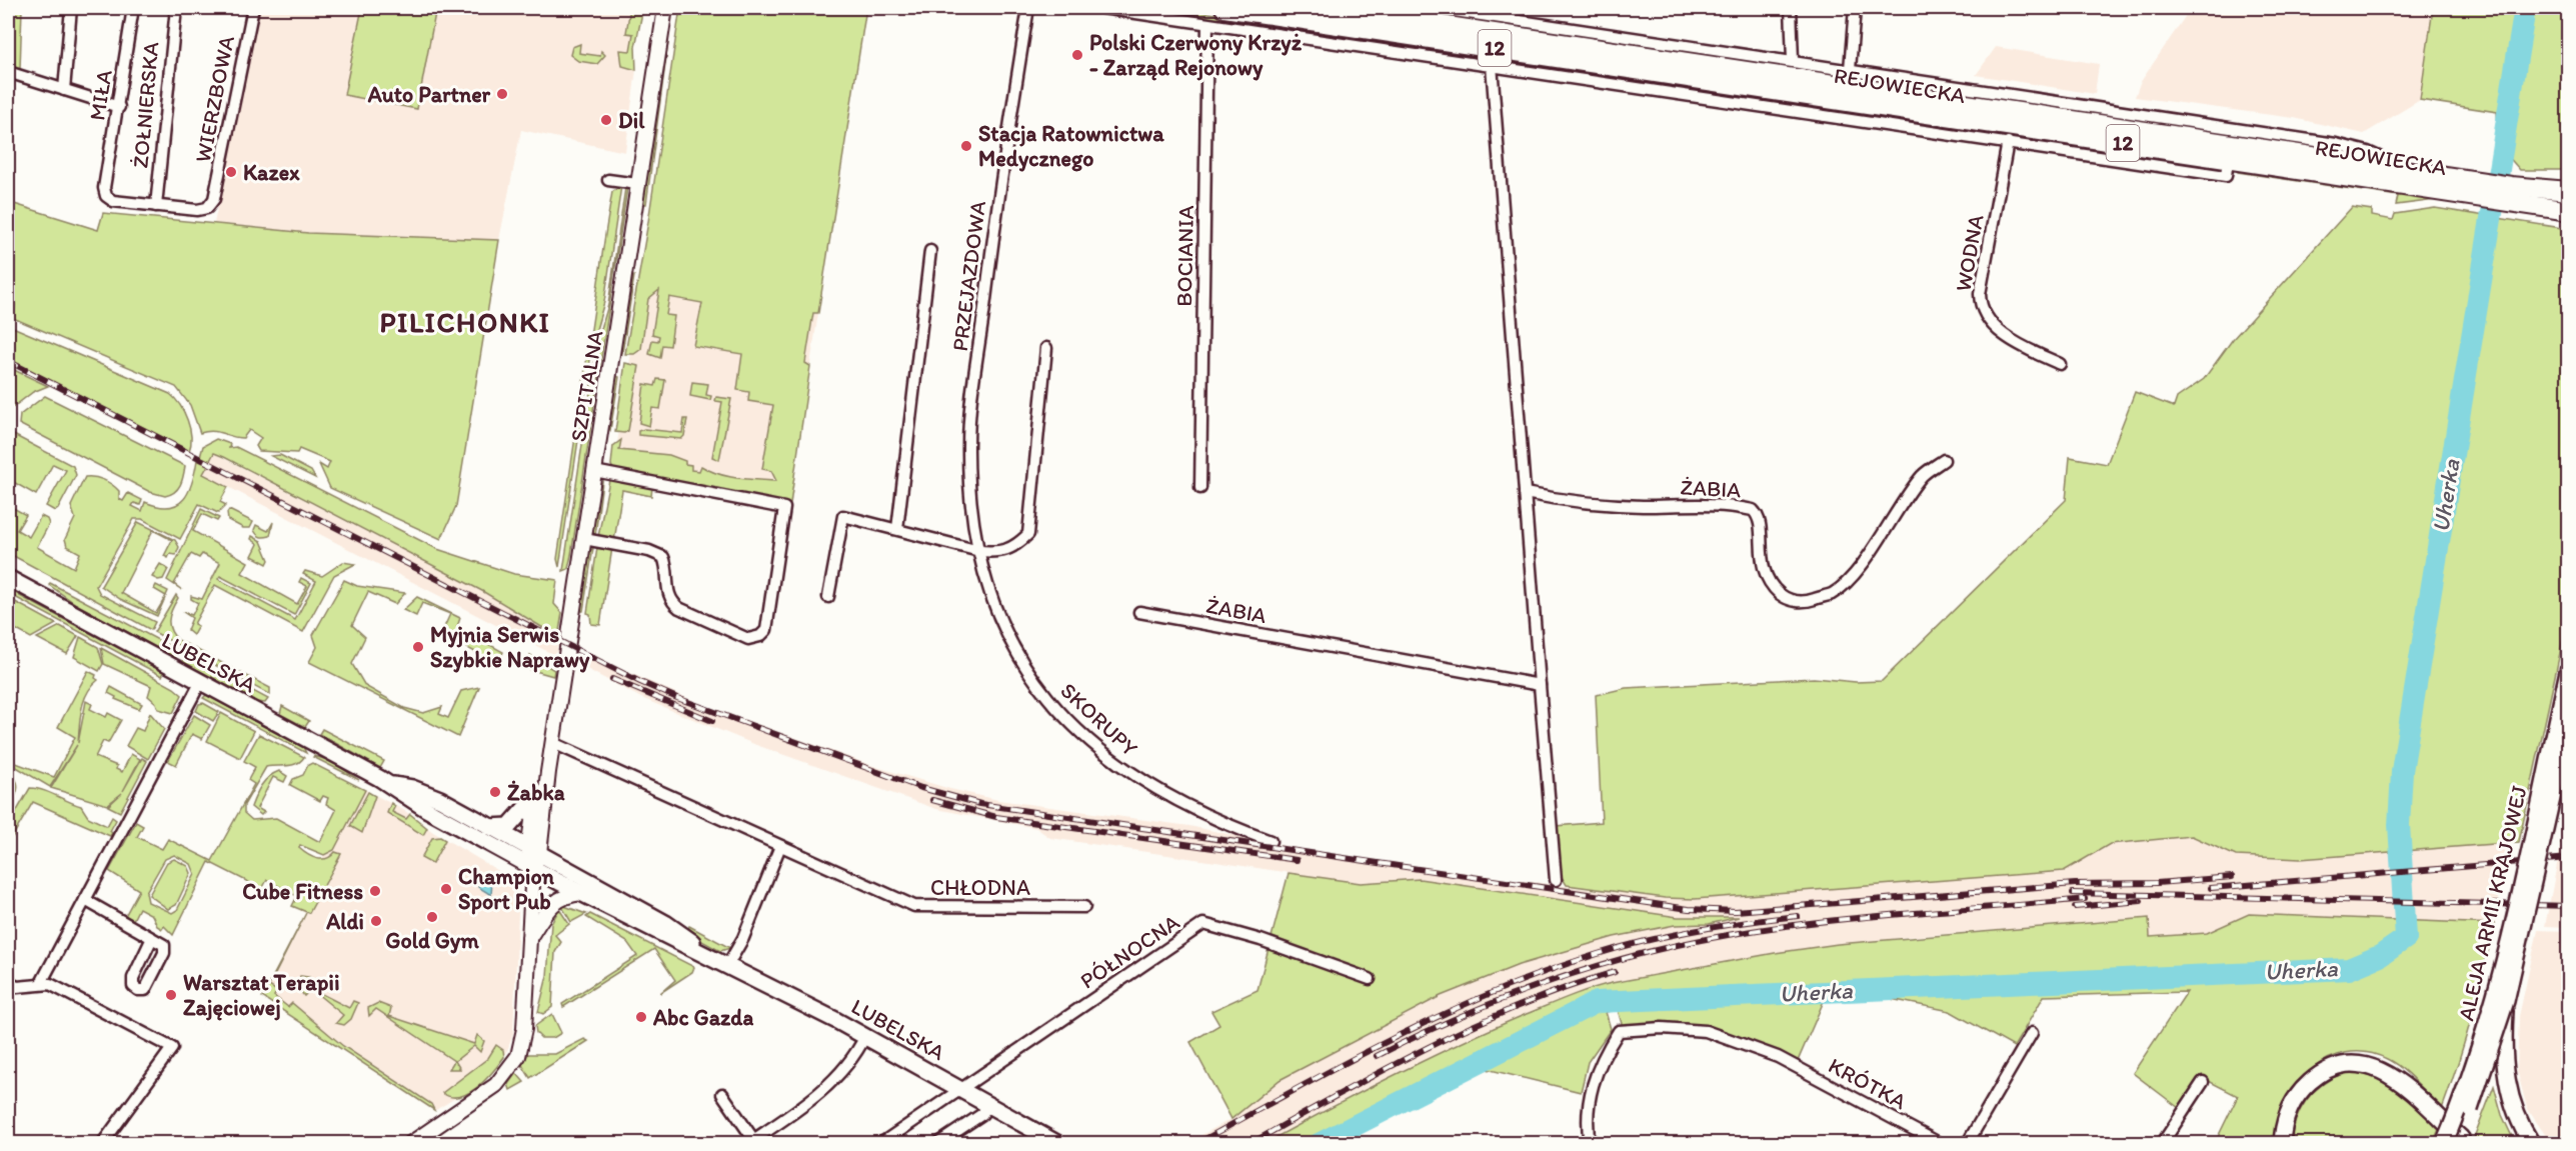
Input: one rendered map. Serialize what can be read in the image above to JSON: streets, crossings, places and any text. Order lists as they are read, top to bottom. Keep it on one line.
{"streets":{"highway":["12","REJOWIECKA"],"main road":["LUBELSKA","ALEJA ARMII KRAJOWEJ"],"street":["MIŁA","WIERZBOWA","ŻOŁNIERSKA","WODNA","BOCIANIA","PRZEJAZDOWA","SZPITALNA","ŻABIA","SKORUPY","CHŁODNA","PÓŁNOCNA","KRÓTKA"]},"crossings":[["MIŁA","WIERZBOWA"],["MIŁA","ŻOŁNIERSKA"],["WIERZBOWA","ŻOŁNIERSKA"],["PRZEJAZDOWA","SKORUPY"],["SZPITALNA","LUBELSKA"],["SZPITALNA","CHŁODNA"],["LUBELSKA","PÓŁNOCNA"]],"districts":["PILICHONKI"],"water":["Uherka"],"places":["Polski Czerwony Krzyż - Zarząd Rejonowy","Auto Partner","Dil","Stacja Ratownictwa Medycznego","Kazex","Myjnia Serwis Szybkie Naprawy","Żabka","Champion Sport Pub","Cube Fitness","Gold Gym","Aldi","Warsztat Terapii Zajęciowej","Abc Gazda"]}
